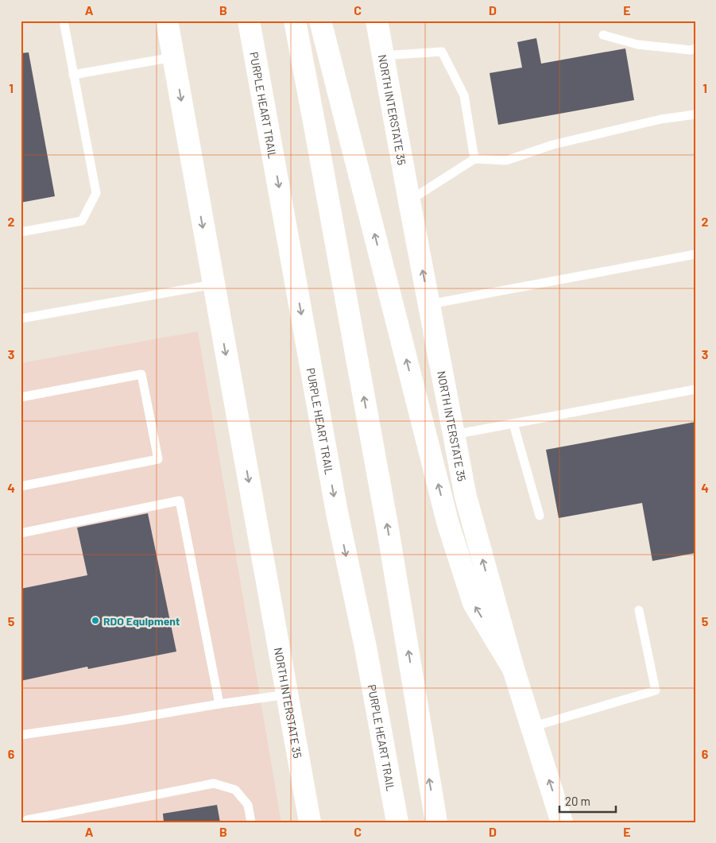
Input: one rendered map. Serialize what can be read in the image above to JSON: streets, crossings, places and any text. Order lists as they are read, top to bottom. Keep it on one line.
{"streets":{"main road":["PURPLE HEART TRAIL","NORTH INTERSTATE 35"]},"places":["RDO Equipment"],"scale_bar":"20 m","grid":{"columns":["A","B","C","D","E"],"rows":["1","2","3","4","5","6"]}}
